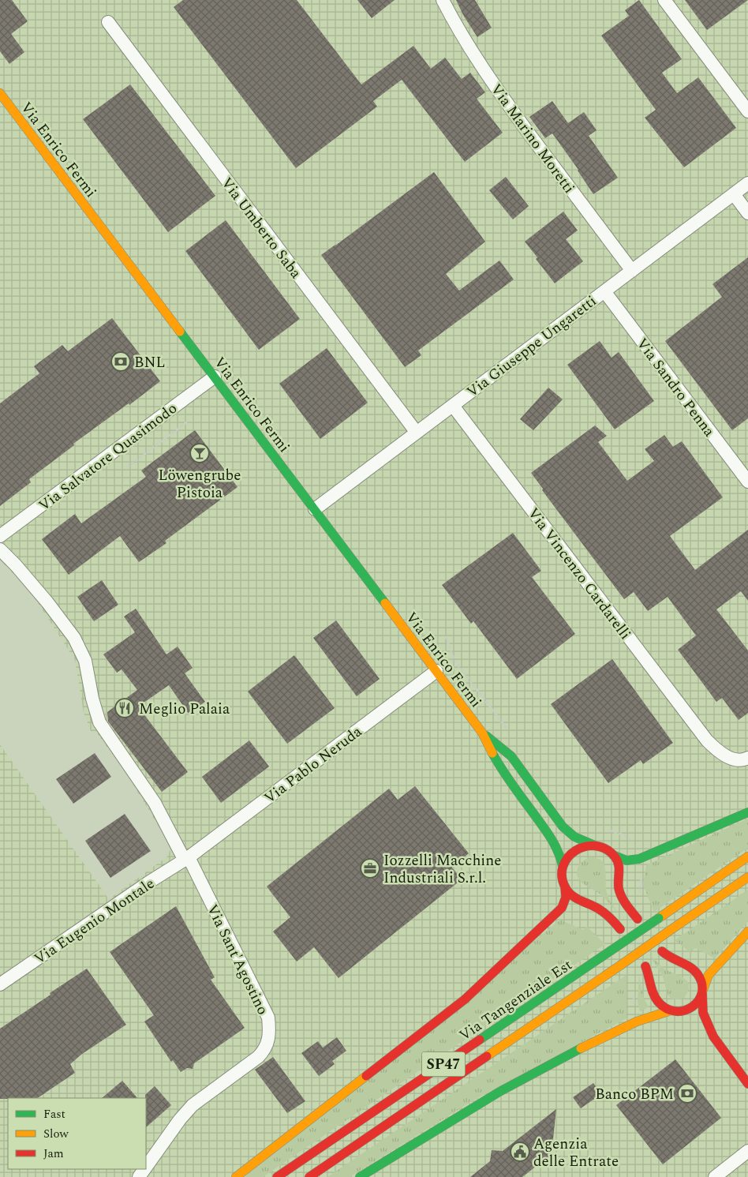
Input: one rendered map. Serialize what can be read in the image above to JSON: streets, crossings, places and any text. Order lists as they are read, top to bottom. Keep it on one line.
{"streets":{"main road":["Via Enrico Fermi","Via Tangenziale Est","SP47"],"street":["Via Marino Moretti","Via Umberto Saba","Via Giuseppe Ungaretti","Via Sandro Penna","Via Salvatore Quasimodo","Via Vincenzo Cardarelli","Via Pablo Neruda","Via Eugenio Montale","Via Sant'Agostino"]},"crossings":[["Via Marino Moretti","Via Giuseppe Ungaretti"],["Via Enrico Fermi","Via Giuseppe Ungaretti"],["Via Enrico Fermi","Via Salvatore Quasimodo"],["Via Enrico Fermi","Via Pablo Neruda"],["Via Umberto Saba","Via Giuseppe Ungaretti"],["Via Giuseppe Ungaretti","Via Sandro Penna"],["Via Giuseppe Ungaretti","Via Vincenzo Cardarelli"],["Via Pablo Neruda","Via Eugenio Montale"],["Via Pablo Neruda","Via Sant'Agostino"],["Via Eugenio Montale","Via Sant'Agostino"]],"places":{"bank":["BNL","Banco BPM"],"bar":["Löwengrube Pistoia"],"restaurant":["Meglio Palaia"],"office":["Iozzelli Macchine Industriali S.r.l."],"public building":["Agenzia delle Entrate"]},"legend":["Fast","Slow","Jam"]}
